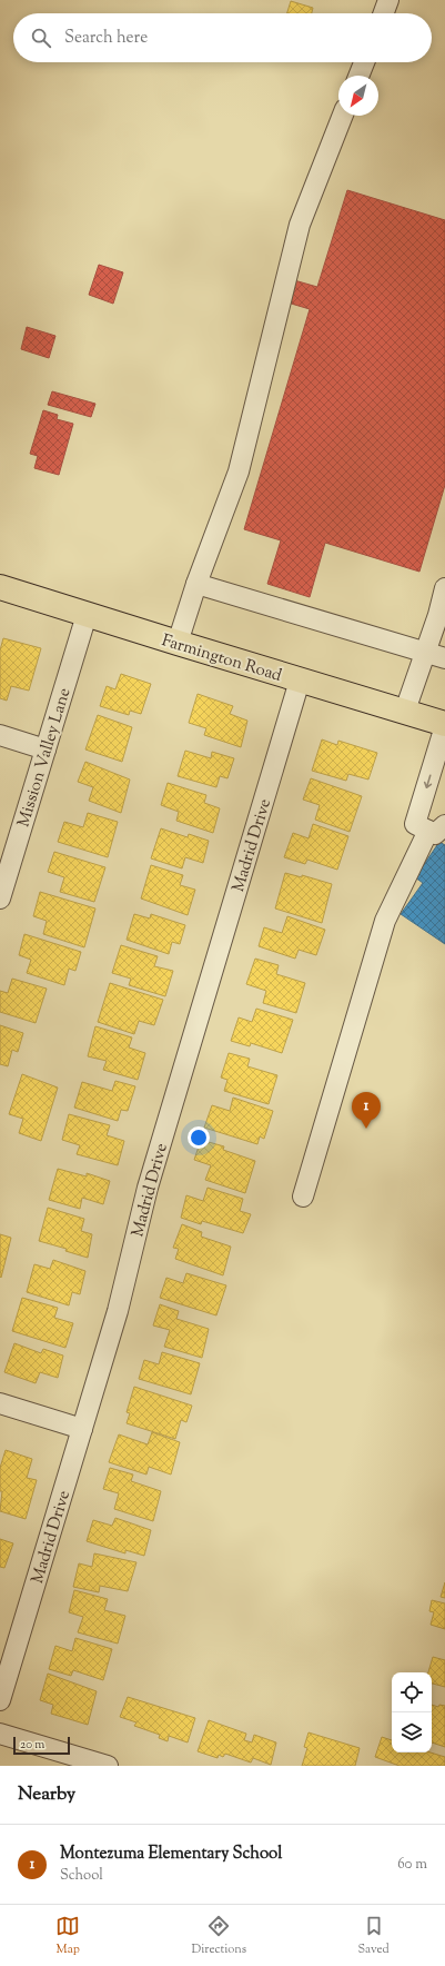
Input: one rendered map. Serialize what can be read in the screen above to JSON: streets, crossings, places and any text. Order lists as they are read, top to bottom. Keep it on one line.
{"streets":{"main road":["Farmington Road"],"street":["Mission Valley Lane","Madrid Drive"]},"crossings":[["Farmington Road","Mission Valley Lane"],["Farmington Road","Madrid Drive"]],"scale_bar":"20 m","north":"bottom left","page":{"search":"Search here","pins":"1","scale":"20 m","heading":"Nearby","list":[{"mark":"1","name":"Montezuma Elementary School","note":"School","value":"60 m"}],"nav":["Map","Directions","Saved"]}}
